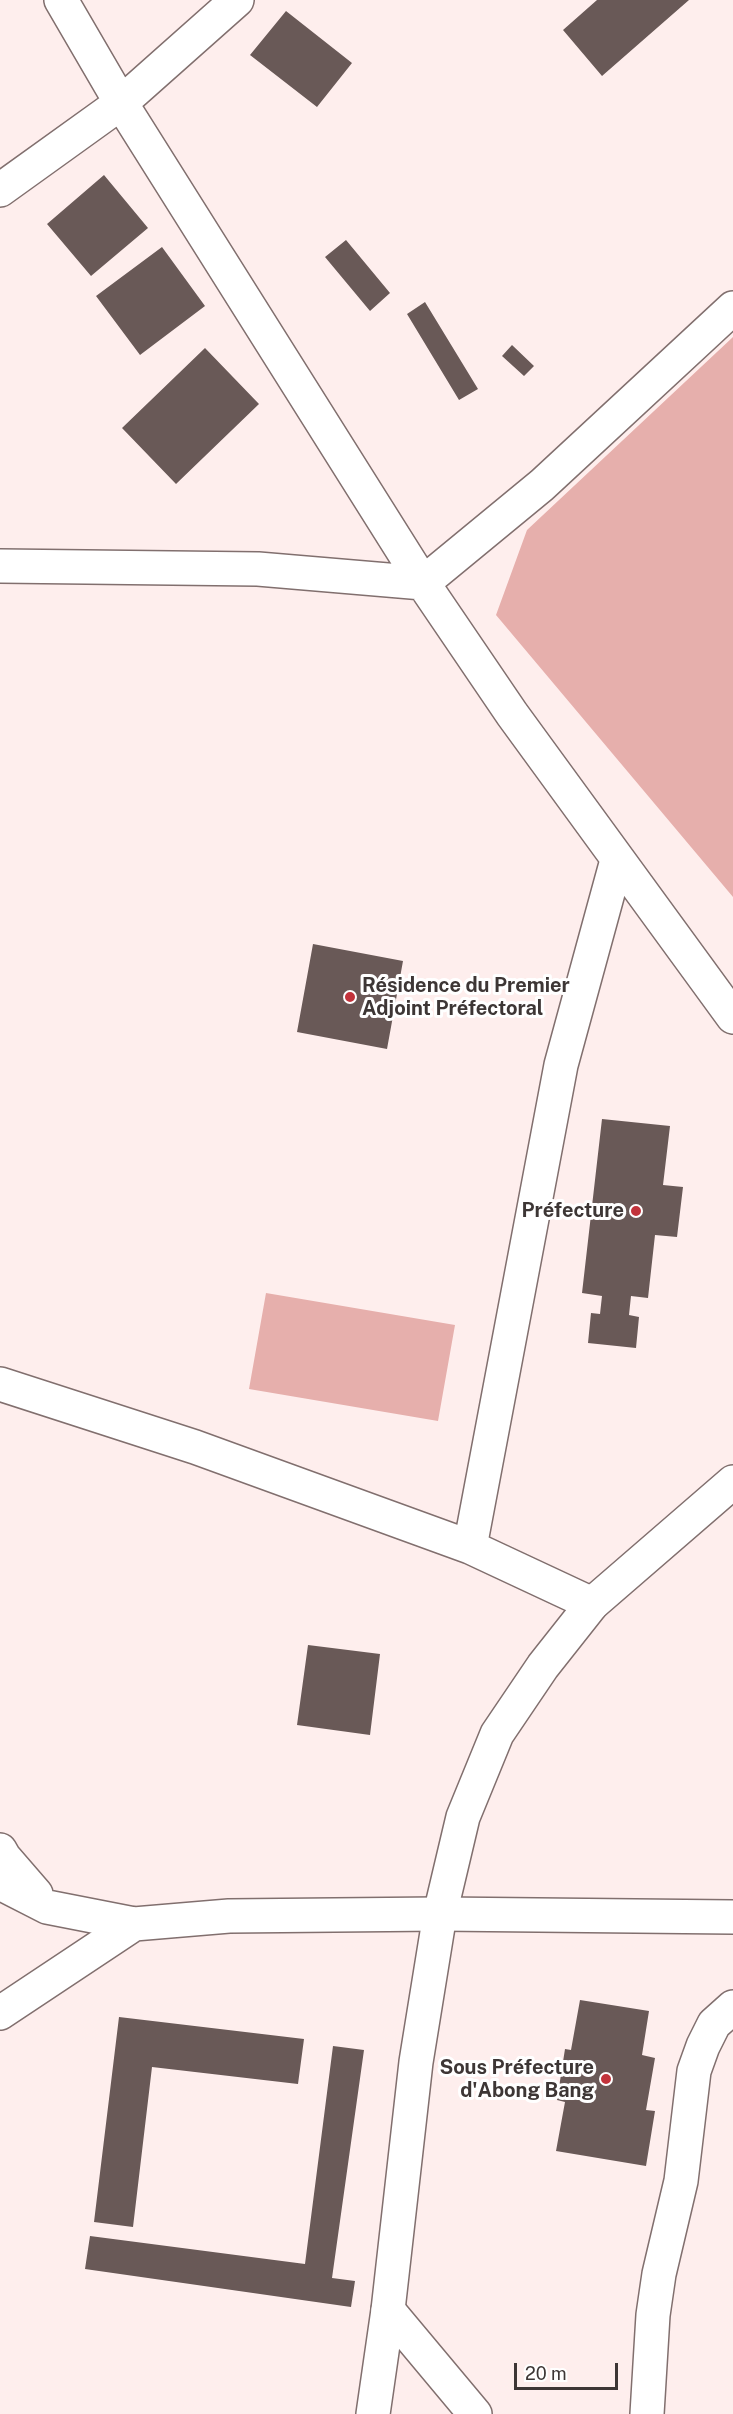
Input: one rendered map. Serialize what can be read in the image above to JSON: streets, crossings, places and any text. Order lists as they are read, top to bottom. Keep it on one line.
{"places":["Résidence du Premier Adjoint Préfectoral","Préfecture","Sous Préfecture d'Abong Bang"],"scale_bar":"20 m"}
